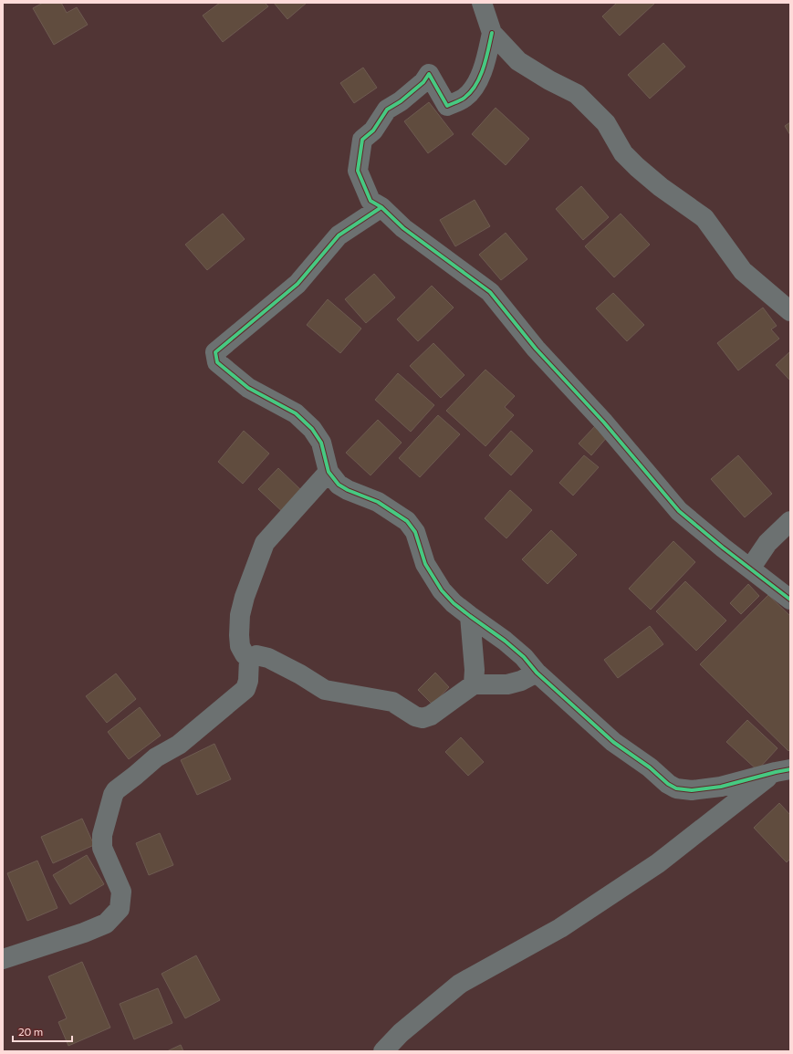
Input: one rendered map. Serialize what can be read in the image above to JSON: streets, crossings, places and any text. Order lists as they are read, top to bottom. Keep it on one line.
{"scale_bar":"20 m"}
